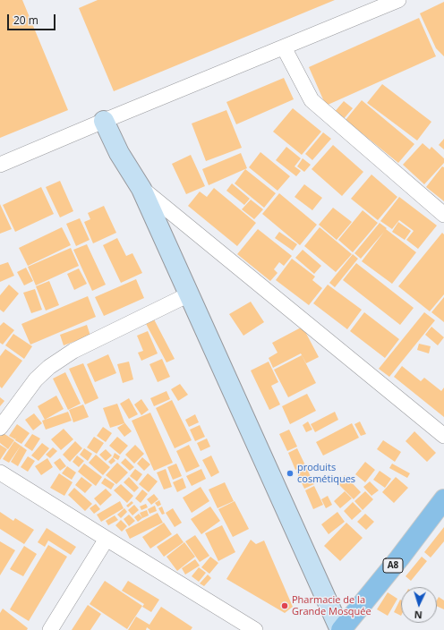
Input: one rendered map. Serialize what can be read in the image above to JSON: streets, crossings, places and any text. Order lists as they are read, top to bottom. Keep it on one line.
{"streets":{"main road":["A8"]},"places":["produits cosmétiques","Pharmacie de la Grande Mosquée"],"scale_bar":"20 m","north":"bottom"}
